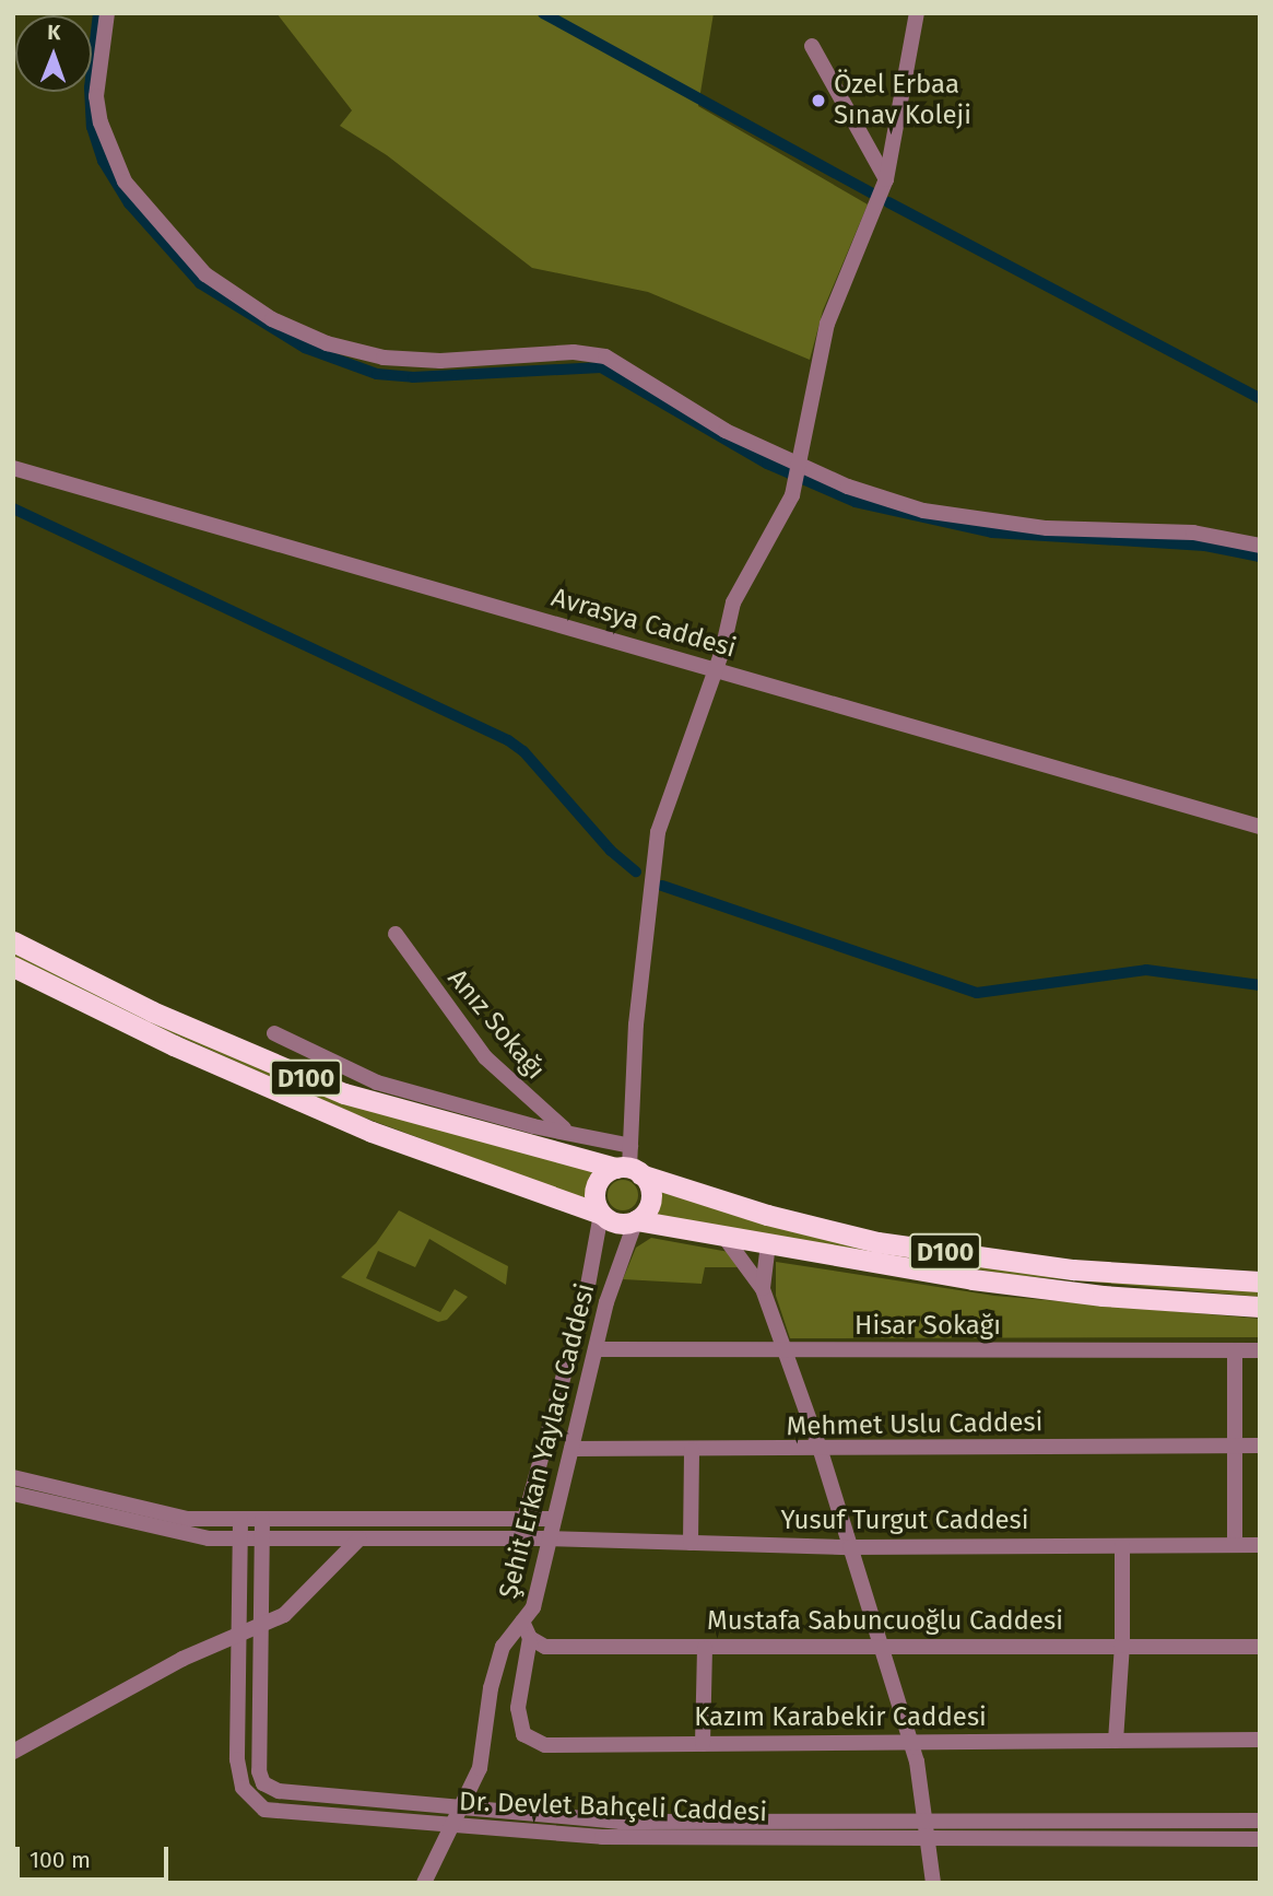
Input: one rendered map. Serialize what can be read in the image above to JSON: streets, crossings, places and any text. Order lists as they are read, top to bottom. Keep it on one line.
{"streets":{"highway":["D100"],"street":["Avrasya Caddesi","Anız Sokağı","Hisar Sokağı","Mehmet Uslu Caddesi","Şehit Erkan Yaylacı Caddesi","Yusuf Turgut Caddesi","Mustafa Sabuncuoğlu Caddesi","Kazım Karabekir Caddesi","Dr. Devlet Bahçeli Caddesi"]},"crossings":[["D100","Şehit Erkan Yaylacı Caddesi"],["Hisar Sokağı","Şehit Erkan Yaylacı Caddesi"],["Mehmet Uslu Caddesi","Şehit Erkan Yaylacı Caddesi"],["Şehit Erkan Yaylacı Caddesi","Yusuf Turgut Caddesi"],["Şehit Erkan Yaylacı Caddesi","Dr. Devlet Bahçeli Caddesi"],["Yusuf Turgut Caddesi","Dr. Devlet Bahçeli Caddesi"],["Mustafa Sabuncuoğlu Caddesi","Kazım Karabekir Caddesi"]],"places":["Özel Erbaa Sınav Koleji"],"scale_bar":"100 m","north":"top"}
